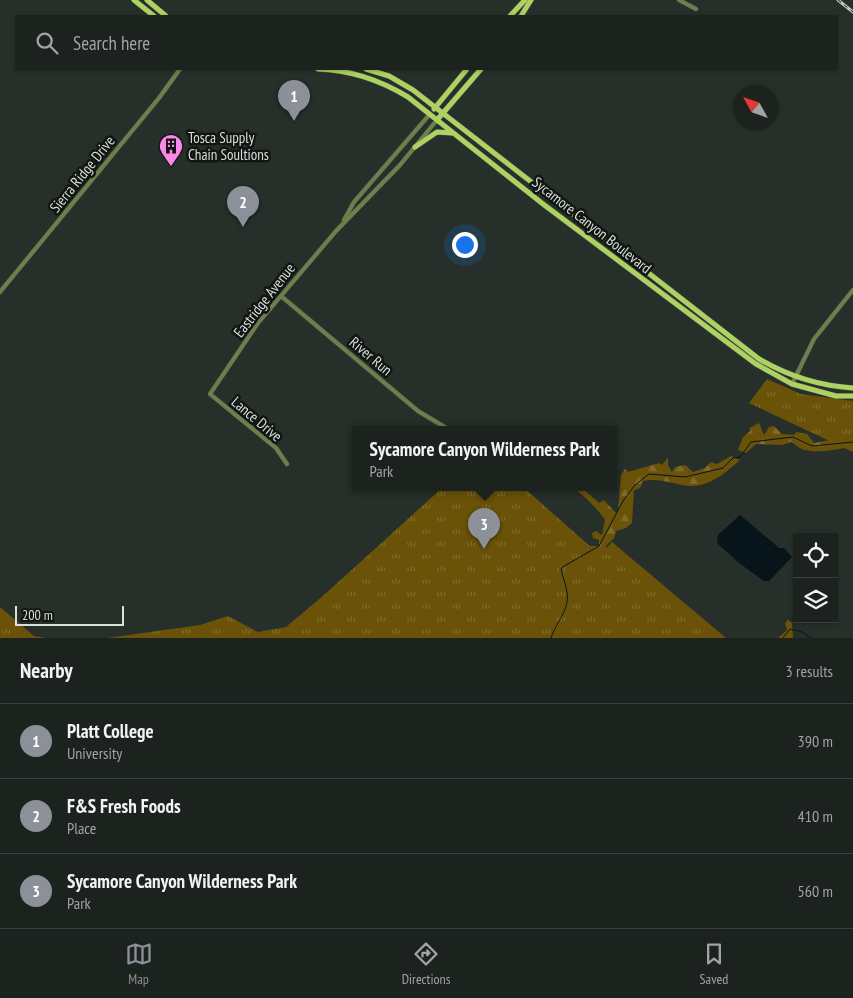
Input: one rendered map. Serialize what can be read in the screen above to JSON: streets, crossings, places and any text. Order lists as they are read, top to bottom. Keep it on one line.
{"streets":{"main road":["Sycamore Canyon Boulevard","Eastridge Avenue"],"street":["Sierra Ridge Drive","River Run","Lance Drive"]},"crossings":[["Sycamore Canyon Boulevard","Eastridge Avenue"],["Eastridge Avenue","River Run"],["Eastridge Avenue","Lance Drive"]],"places":{"building":["Tosca Supply Chain Soultions"]},"scale_bar":"200 m","north":"top left","page":{"search":"Search here","pins":["1","2","3"],"popup":["Sycamore Canyon Wilderness Park","Park"],"scale":"200 m","heading":["Nearby","3 results"],"list":[{"mark":"1","name":"Platt College","note":"University","value":"390 m"},{"mark":"2","name":"F&S Fresh Foods","note":"Place","value":"410 m"},{"mark":"3","name":"Sycamore Canyon Wilderness Park","note":"Park","value":"560 m"}],"nav":["Map","Directions","Saved"]}}
